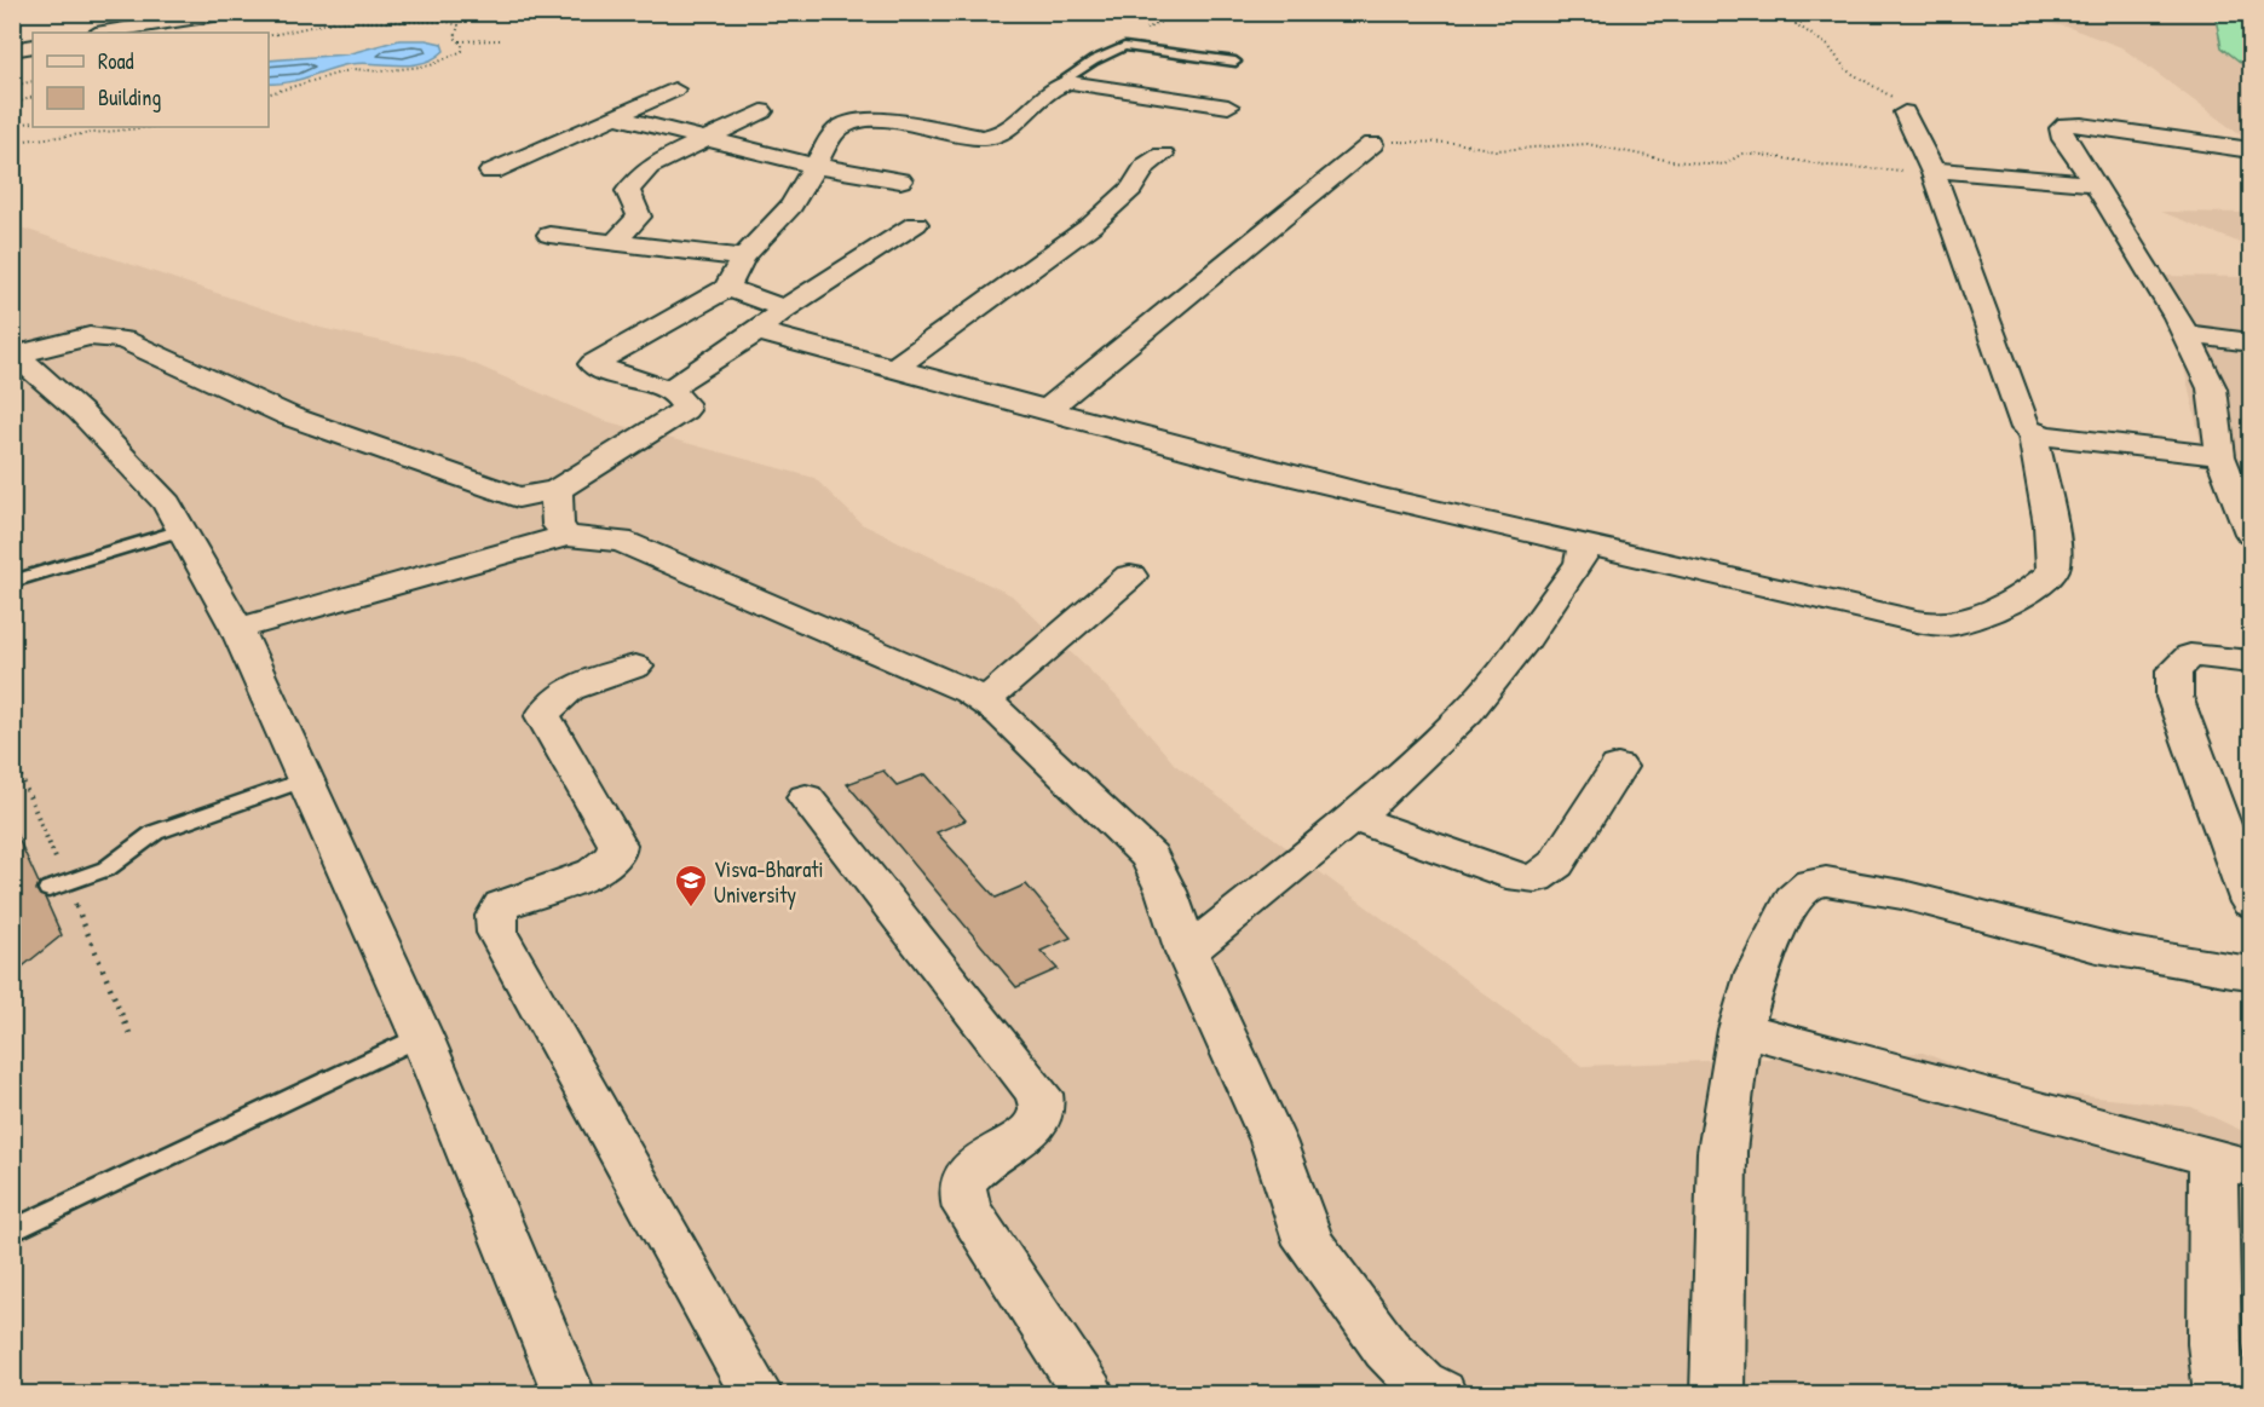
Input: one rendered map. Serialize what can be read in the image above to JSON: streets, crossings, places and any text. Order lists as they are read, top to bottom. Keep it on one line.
{"places":{"school or university":["Visva-Bharati University"]},"legend":["Road","Building"]}
